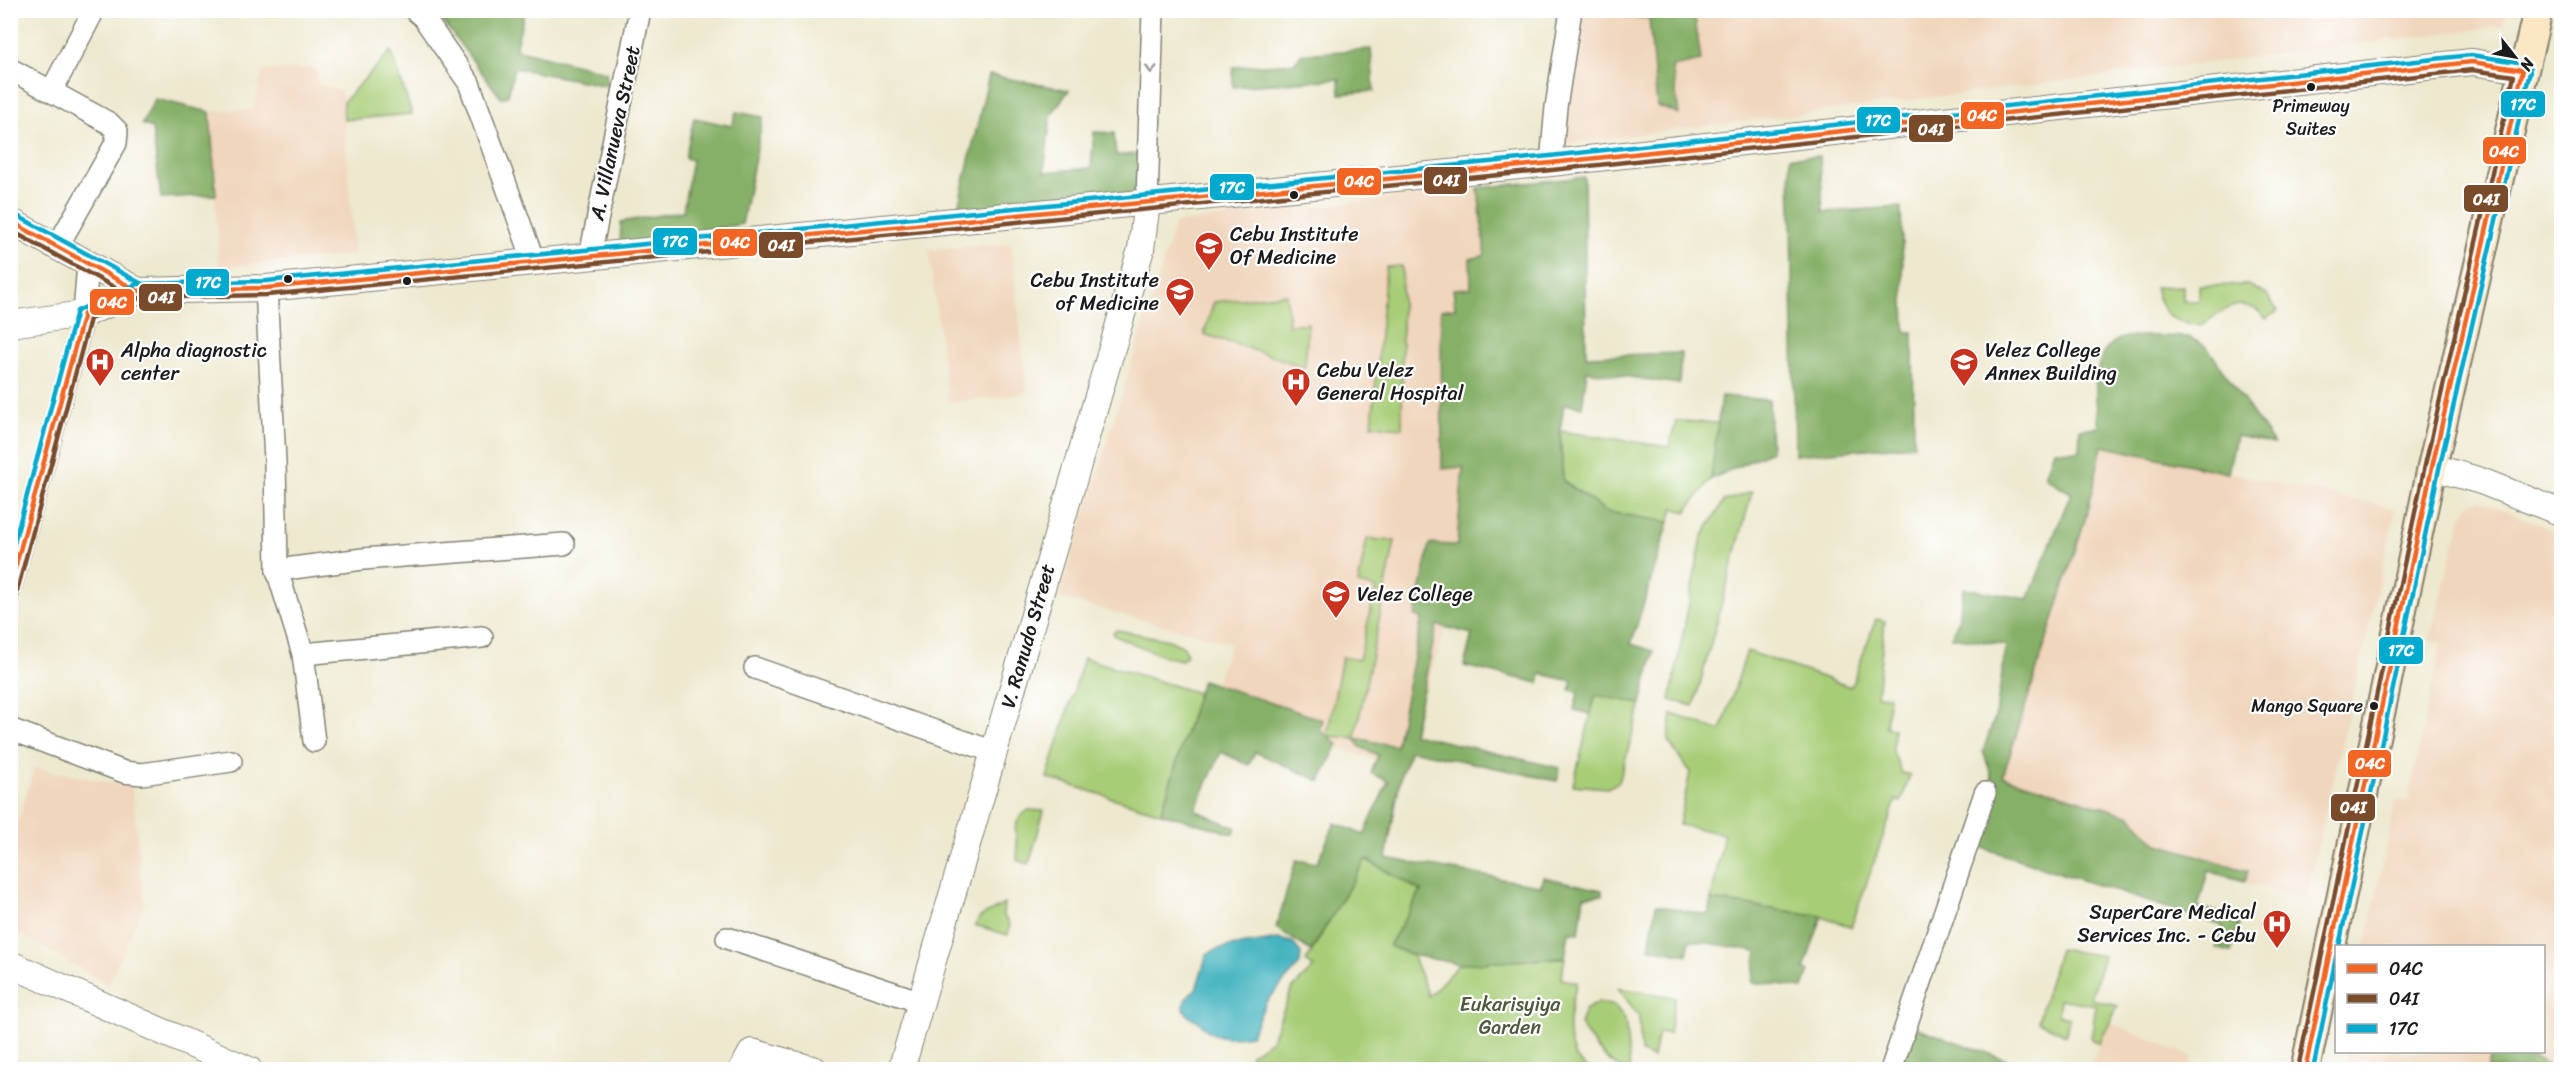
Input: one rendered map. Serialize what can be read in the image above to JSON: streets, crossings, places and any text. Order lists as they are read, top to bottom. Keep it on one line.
{"streets":{"street":["A. Villanueva Street","V. Ranudo Street"]},"parks":["Eukarisyiya Garden"],"places":{"other":["Primeway Suites","Mango Square"],"school or university":["Cebu Institute Of Medicine","Cebu Institute of Medicine","Velez College Annex Building","Velez College"],"hospital":["Alpha diagnostic center","Cebu Velez General Hospital","SuperCare Medical Services Inc. - Cebu"]},"lines":["transit line 17C","transit line 04C","transit line 04I"],"legend":["04C","04I","17C"],"north":"bottom right"}
